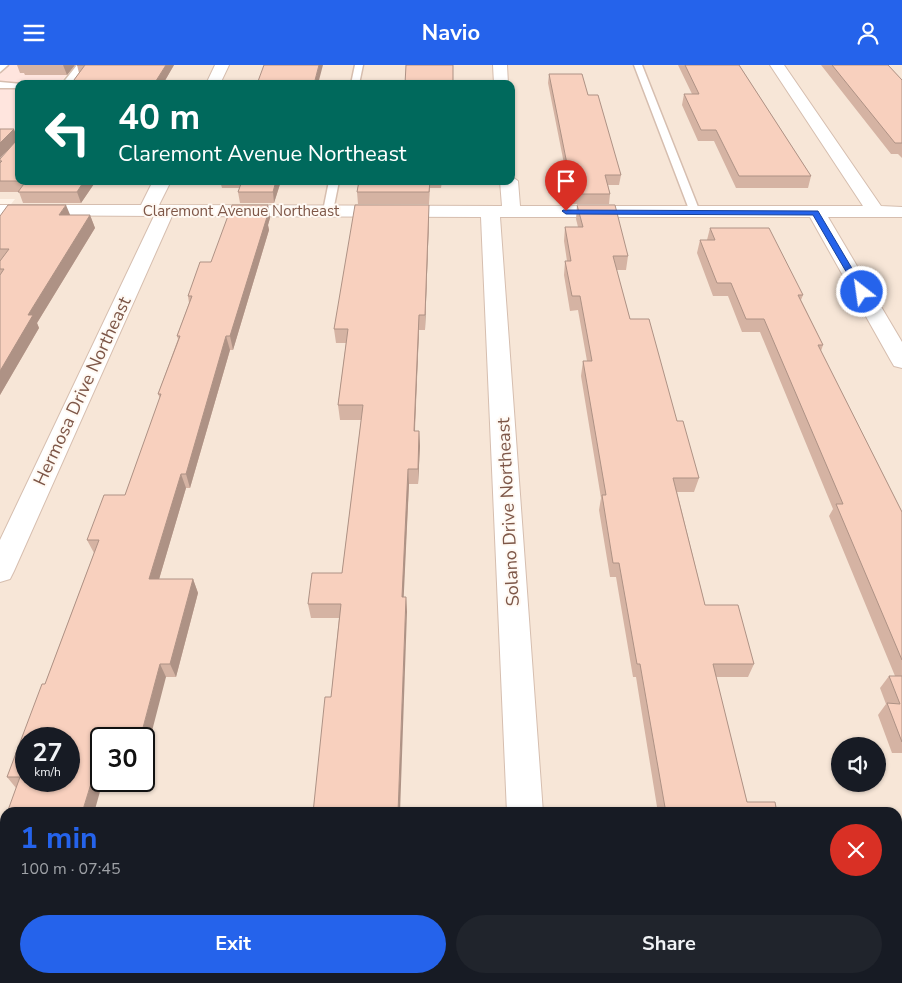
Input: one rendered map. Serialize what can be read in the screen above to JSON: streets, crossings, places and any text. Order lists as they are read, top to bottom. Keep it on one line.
{"streets":{"street":["Claremont Avenue Northeast","Hermosa Drive Northeast","Solano Drive Northeast"]},"crossings":[["Claremont Avenue Northeast","Hermosa Drive Northeast"],["Claremont Avenue Northeast","Solano Drive Northeast"]],"page":{"header":"Navio","turn":["40 m","Claremont Avenue Northeast"],"speed":"27 km/h","limit":"30","heading":["1 min","100 m · 07:45"],"buttons":["Exit","Share"]}}
